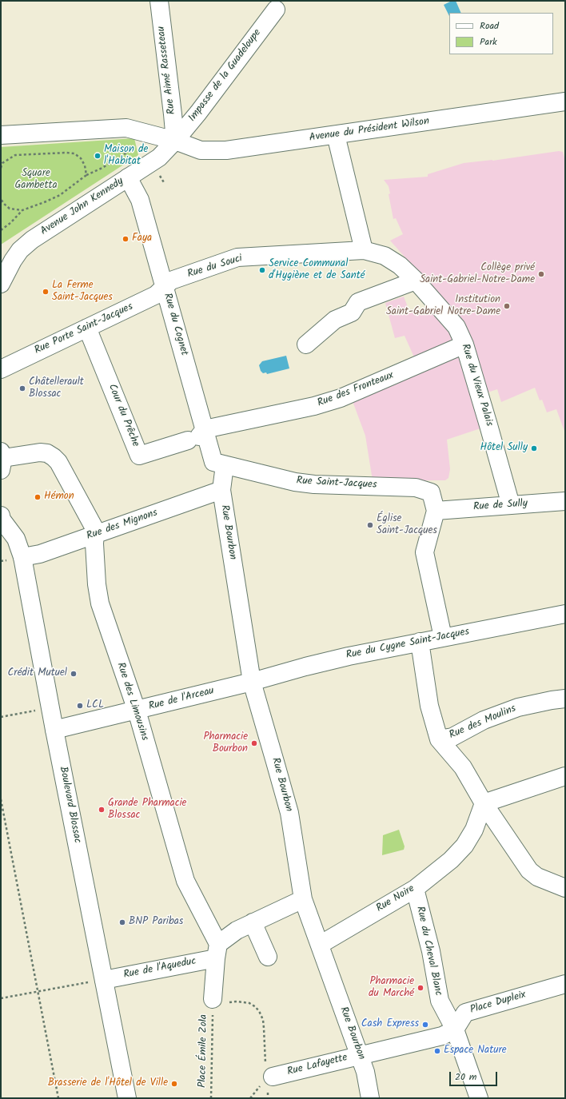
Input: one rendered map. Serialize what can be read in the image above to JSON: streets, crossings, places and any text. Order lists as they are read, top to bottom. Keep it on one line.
{"streets":{"street":["Rue Aimé Rasseteau","Impasse de la Guadeloupe","Avenue du Président Wilson","Avenue John Kennedy","Rue du Souci","Rue du Cognet","Rue Porte Saint-Jacques","Rue du Vieux Palais","Rue des Fronteaux","Cour du Prêche","Rue Saint-Jacques","Rue de Sully","Rue des Mignons","Rue Bourbon","Rue du Cygne Saint-Jacques","Rue de l'Arceau","Rue des Limousins","Rue des Moulins","Boulevard Blossac","Rue Noire","Rue du Cheval Blanc","Rue de l'Aqueduc","Place Dupleix","Rue Lafayette"],"path":["Place Émile Zola"]},"crossings":[["Rue Aimé Rasseteau","Impasse de la Guadeloupe"],["Rue Aimé Rasseteau","Avenue du Président Wilson"],["Rue Aimé Rasseteau","Avenue John Kennedy"],["Impasse de la Guadeloupe","Avenue du Président Wilson"],["Impasse de la Guadeloupe","Avenue John Kennedy"],["Avenue du Président Wilson","Avenue John Kennedy"],["Avenue John Kennedy","Rue du Cognet"],["Rue du Souci","Rue du Cognet"],["Rue du Souci","Rue Porte Saint-Jacques"],["Rue du Souci","Rue du Vieux Palais"],["Rue du Cognet","Rue Porte Saint-Jacques"],["Rue du Cognet","Rue des Fronteaux"],["Rue du Cognet","Cour du Prêche"],["Rue du Cognet","Rue Saint-Jacques"],["Rue du Cognet","Rue Bourbon"],["Rue Porte Saint-Jacques","Cour du Prêche"],["Rue du Vieux Palais","Rue des Fronteaux"],["Rue du Vieux Palais","Rue de Sully"],["Rue des Fronteaux","Cour du Prêche"],["Rue Saint-Jacques","Rue de Sully"],["Rue Saint-Jacques","Rue Bourbon"],["Rue des Mignons","Rue Bourbon"],["Rue des Mignons","Rue des Limousins"],["Rue des Mignons","Boulevard Blossac"],["Rue Bourbon","Rue du Cygne Saint-Jacques"],["Rue Bourbon","Rue de l'Arceau"],["Rue Bourbon","Rue Noire"],["Rue Bourbon","Rue Lafayette"],["Rue du Cygne Saint-Jacques","Rue de l'Arceau"],["Rue de l'Arceau","Rue des Limousins"],["Rue de l'Arceau","Boulevard Blossac"],["Rue des Limousins","Rue de l'Aqueduc"],["Boulevard Blossac","Rue de l'Aqueduc"],["Rue Noire","Rue du Cheval Blanc"],["Rue du Cheval Blanc","Place Dupleix"],["Rue du Cheval Blanc","Rue Lafayette"],["Place Dupleix","Rue Lafayette"],["Place Émile Zola","Rue Lafayette"]],"parks":["Square Gambetta"],"places":["Maison de l'Habitat","Faya","Service Communal d'Hygiène et de Santé","Collège privé Saint-Gabriel-Notre-Dame","La Ferme Saint-Jacques","Institution Saint-Gabriel Notre-Dame","Châtellerault Blossac","Hôtel Sully","Hémon","Église Saint-Jacques","Crédit Mutuel","LCL","Pharmacie Bourbon","Grande Pharmacie Blossac","BNP Paribas","Pharmacie du Marché","Cash Express","Espace Nature","Brasserie de l'Hôtel de Ville"],"legend":["Road","Park"],"scale_bar":"20 m"}
